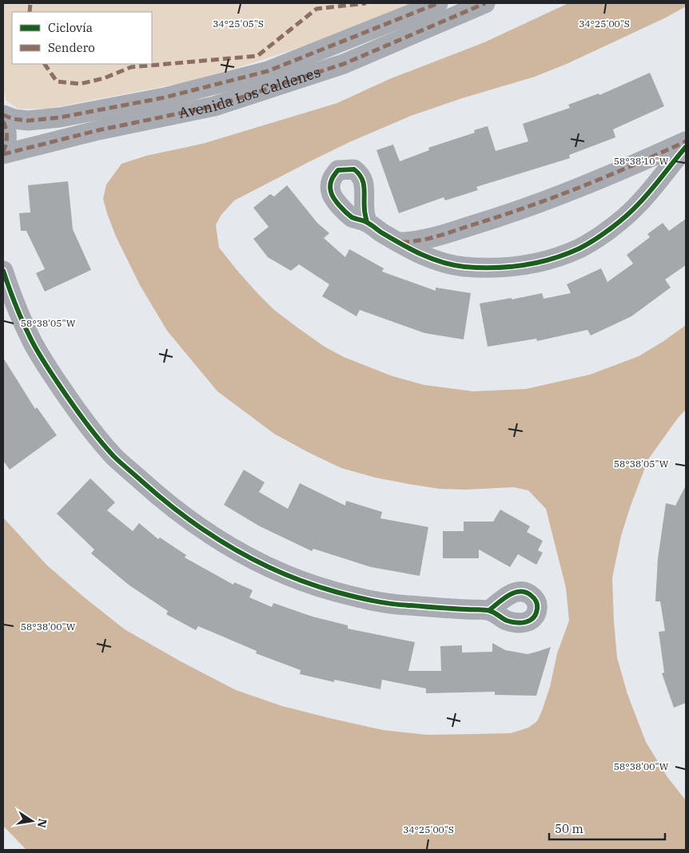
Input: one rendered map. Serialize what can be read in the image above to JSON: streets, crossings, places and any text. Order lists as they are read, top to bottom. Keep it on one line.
{"streets":{"street":["Avenida Los Caldenes"]},"legend":["Ciclovía","Sendero"],"scale_bar":"50 m","north":"right","coordinates":["34°25'05\"S","34°25'00\"S","58°38'10\"W","58°38'05\"W","58°38'00\"W"]}
